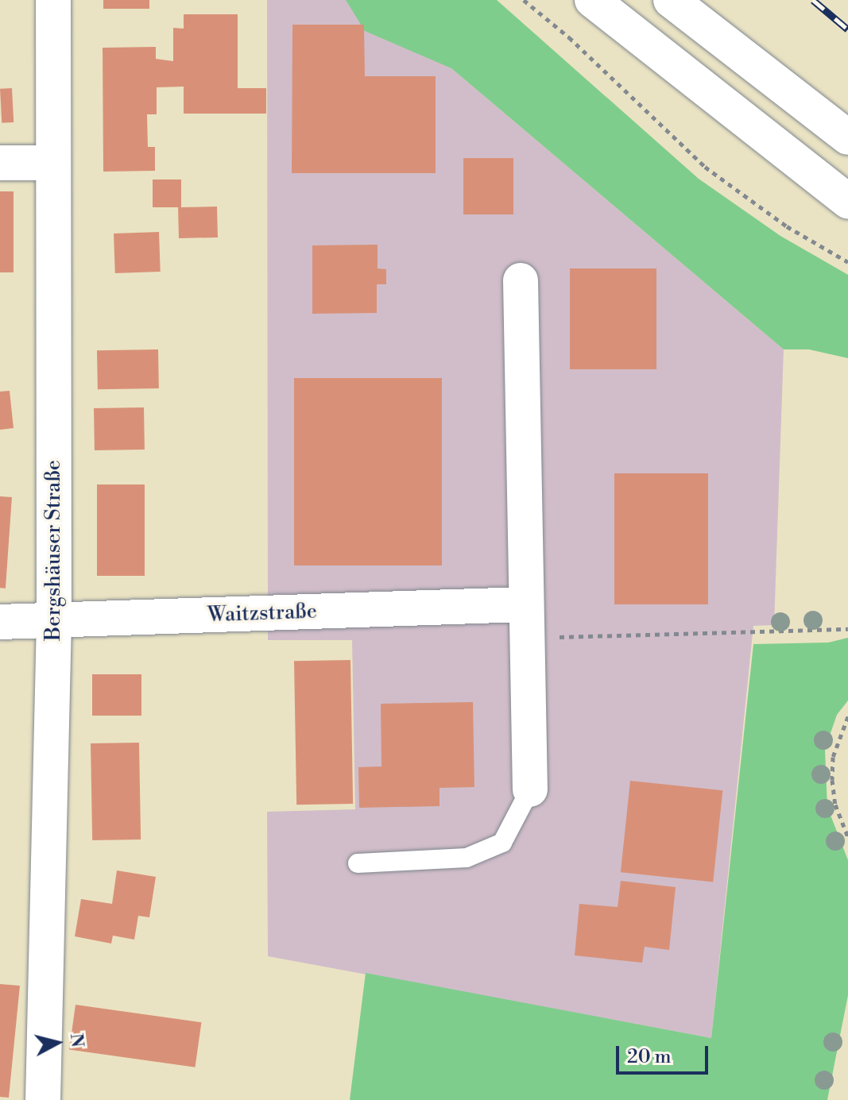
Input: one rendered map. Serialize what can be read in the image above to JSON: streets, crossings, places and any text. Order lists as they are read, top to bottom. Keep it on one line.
{"streets":{"street":["Bergshäuser Straße","Waitzstraße"]},"crossings":[["Bergshäuser Straße","Waitzstraße"]],"scale_bar":"20 m","north":"right"}
